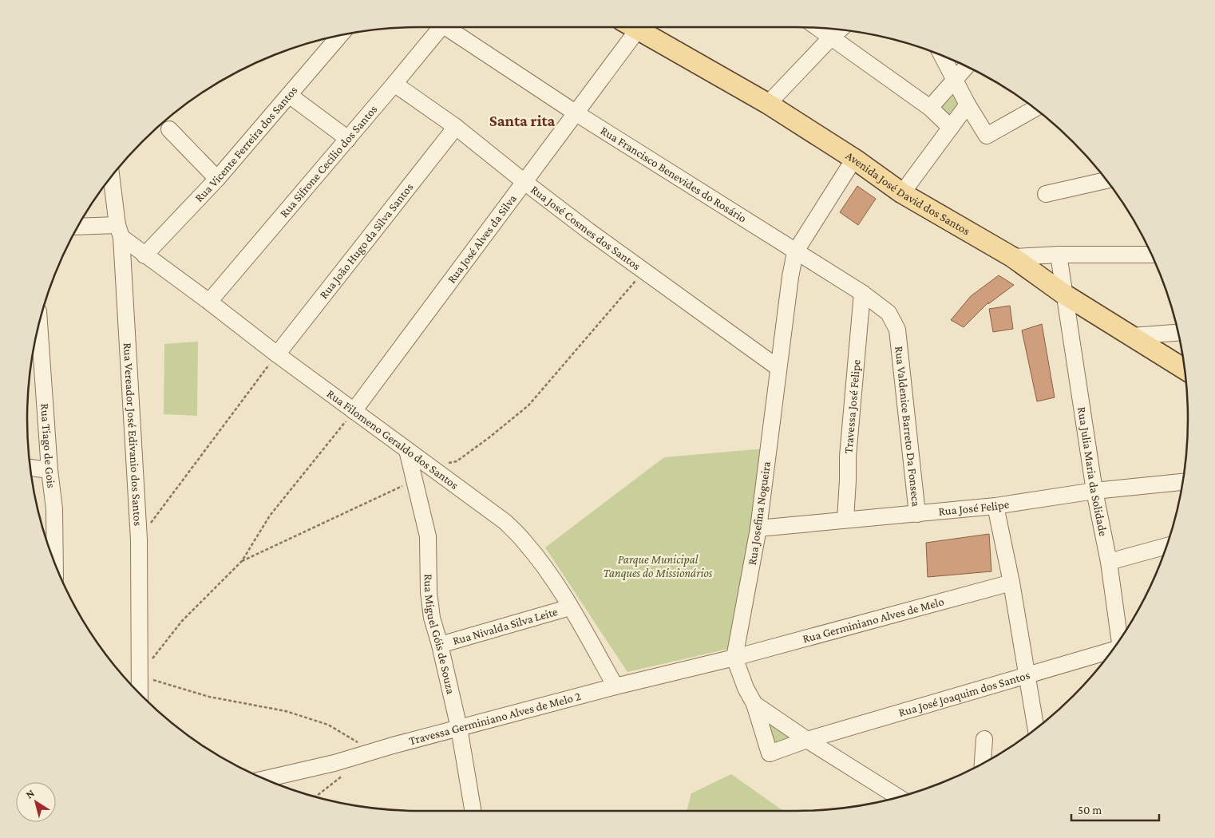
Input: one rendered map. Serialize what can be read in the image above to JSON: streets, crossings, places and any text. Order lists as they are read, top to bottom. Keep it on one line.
{"streets":{"main road":["Avenida José David dos Santos"],"street":["Rua Vicente Ferreira dos Santos","Rua Sifrone Cecilio dos Santos","Rua Francisco Benevides do Rosário","Rua José Cosmes dos Santos","Rua José Alves da Silva","Rua João Hugo da Silva Santos","Travessa José Felipe","Rua Valdenice Barreto Da Fonseca","Rua Vereador José Edivanio dos Santos","Rua Filomeno Geraldo dos Santos","Rua Tiago de Gois","Rua Julia Maria da Solidade","Rua José Felipe","Rua Josefina Nogueira","Rua Germiniano Alves de Melo","Rua Nivalda Silva Leite","Rua Miguel Góis de Souza","Rua José Joaquim dos Santos","Travessa Germiniano Alves de Melo 2"]},"crossings":[["Rua Vicente Ferreira dos Santos","Rua Filomeno Geraldo dos Santos"],["Rua Sifrone Cecilio dos Santos","Rua José Cosmes dos Santos"],["Rua Sifrone Cecilio dos Santos","Rua Filomeno Geraldo dos Santos"],["Rua Francisco Benevides do Rosário","Rua José Alves da Silva"],["Rua Francisco Benevides do Rosário","Travessa José Felipe"],["Rua Francisco Benevides do Rosário","Rua Valdenice Barreto Da Fonseca"],["Rua Francisco Benevides do Rosário","Rua Josefina Nogueira"],["Avenida José David dos Santos","Rua José Alves da Silva"],["Avenida José David dos Santos","Rua Julia Maria da Solidade"],["Avenida José David dos Santos","Rua Josefina Nogueira"],["Rua José Cosmes dos Santos","Rua José Alves da Silva"],["Rua José Cosmes dos Santos","Rua João Hugo da Silva Santos"],["Rua José Cosmes dos Santos","Rua Josefina Nogueira"],["Rua José Alves da Silva","Rua Filomeno Geraldo dos Santos"],["Rua João Hugo da Silva Santos","Rua Filomeno Geraldo dos Santos"],["Travessa José Felipe","Rua José Felipe"],["Rua Valdenice Barreto Da Fonseca","Rua José Felipe"],["Rua Vereador José Edivanio dos Santos","Rua Filomeno Geraldo dos Santos"],["Rua Filomeno Geraldo dos Santos","Rua Nivalda Silva Leite"],["Rua Filomeno Geraldo dos Santos","Rua Miguel Góis de Souza"],["Rua Filomeno Geraldo dos Santos","Travessa Germiniano Alves de Melo 2"],["Rua Julia Maria da Solidade","Rua José Felipe"],["Rua José Felipe","Rua Josefina Nogueira"],["Rua Josefina Nogueira","Rua Germiniano Alves de Melo"],["Rua Josefina Nogueira","Travessa Germiniano Alves de Melo 2"],["Rua Germiniano Alves de Melo","Travessa Germiniano Alves de Melo 2"],["Rua Nivalda Silva Leite","Rua Miguel Góis de Souza"],["Rua Miguel Góis de Souza","Travessa Germiniano Alves de Melo 2"]],"districts":["Santa rita"],"parks":["Parque Municipal Tanques do Missionários"],"scale_bar":"50 m","north":"top left"}
